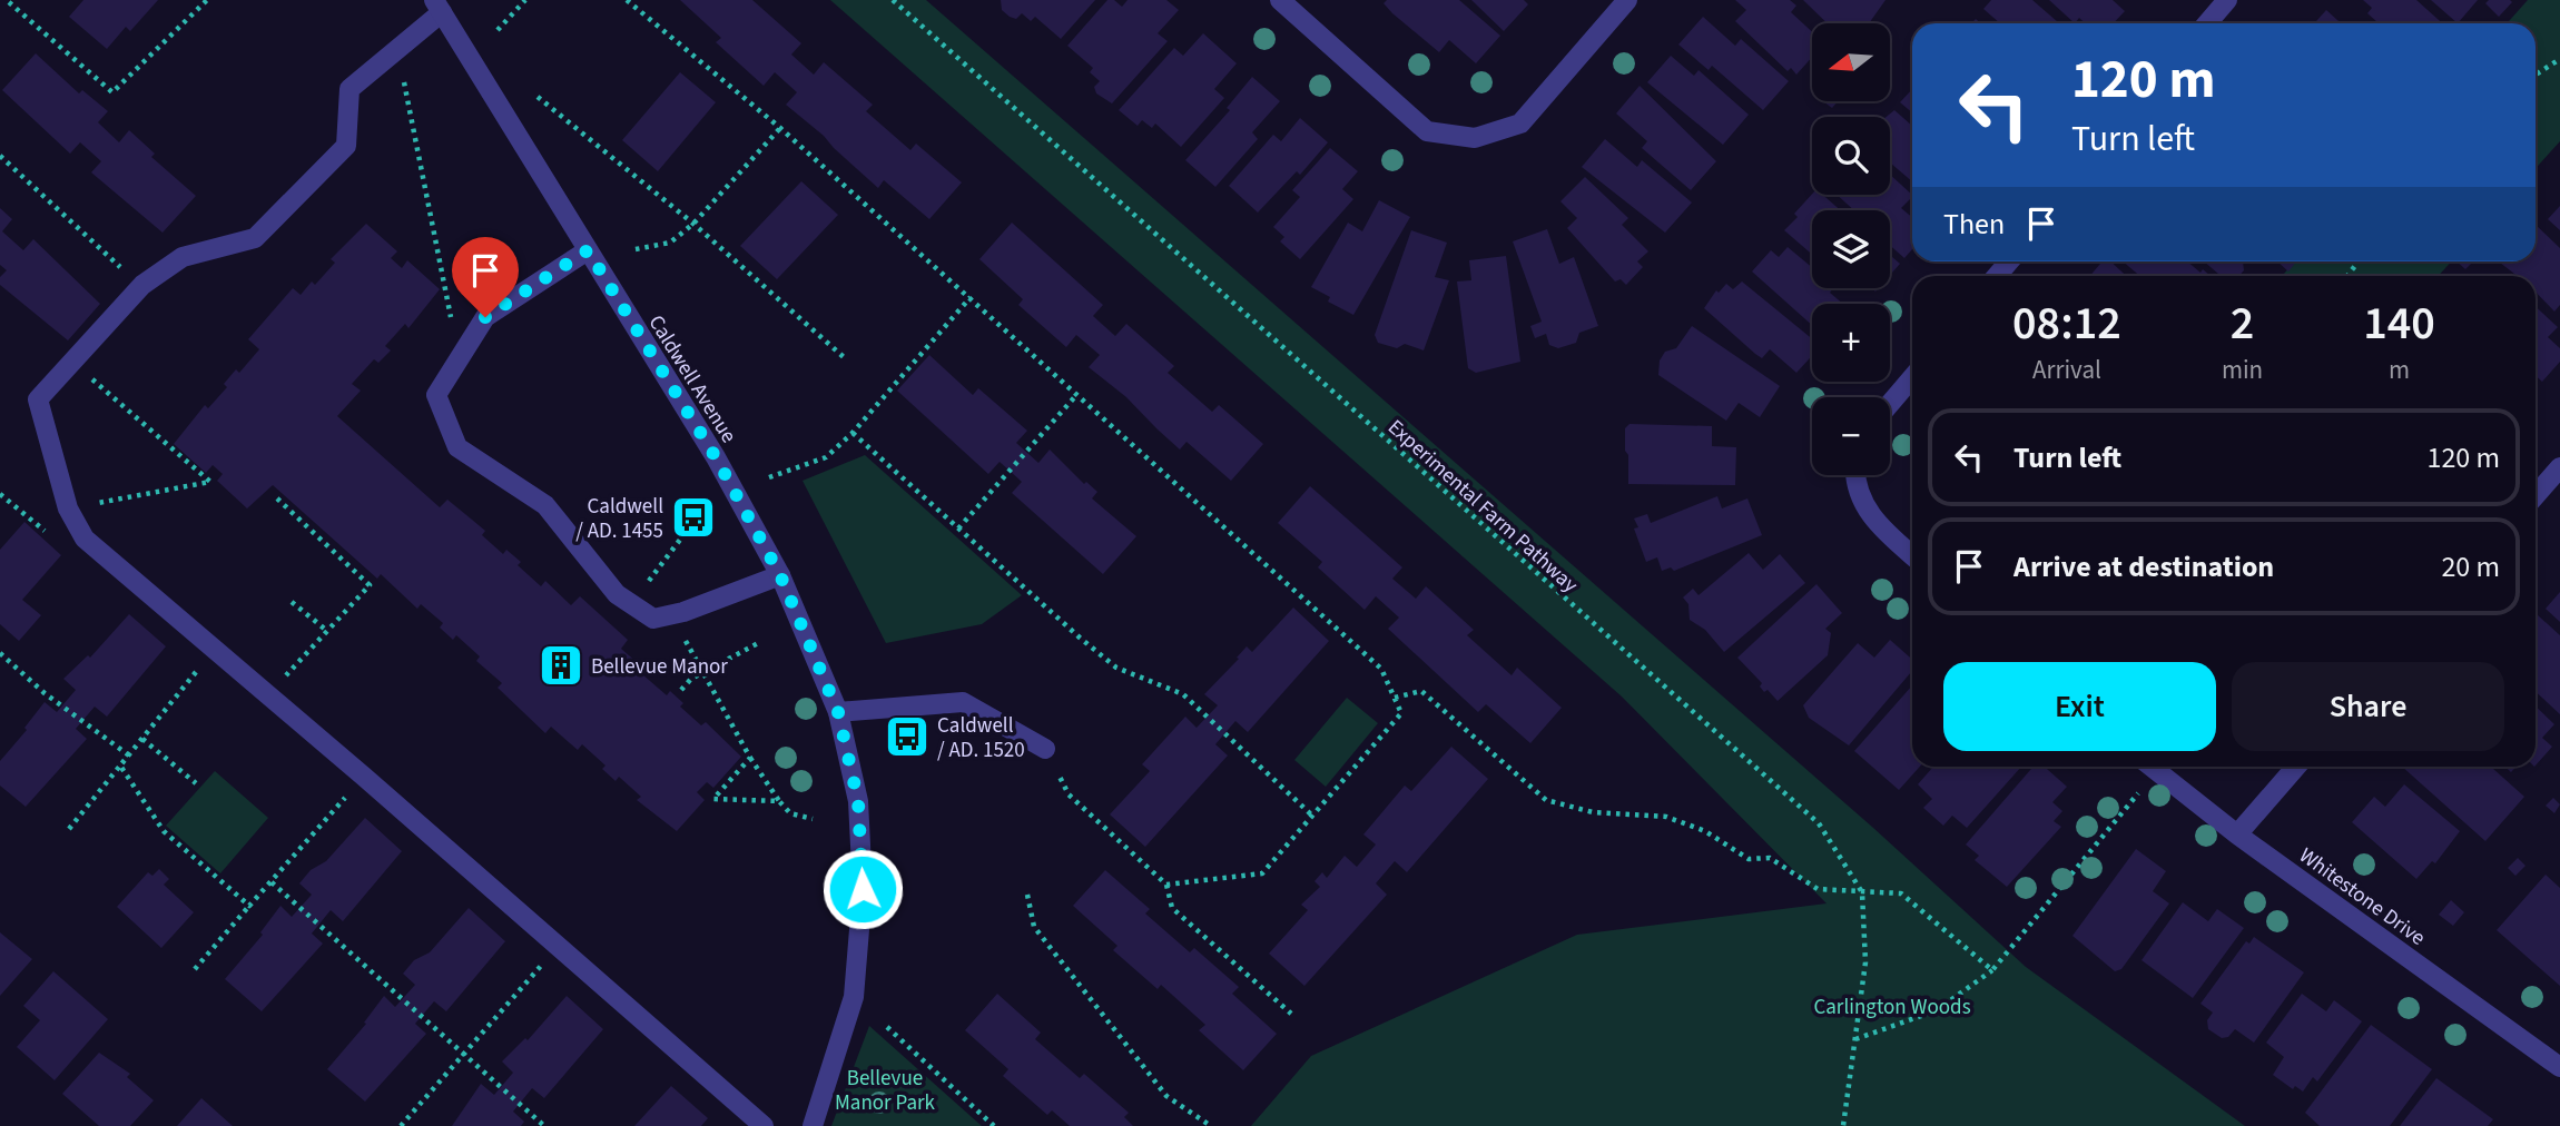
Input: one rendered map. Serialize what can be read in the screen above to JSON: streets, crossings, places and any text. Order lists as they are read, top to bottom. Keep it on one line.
{"streets":{"street":["Caldwell Avenue","Whitestone Drive"],"path":["Experimental Farm Pathway"]},"parks":["Carlington Woods","Bellevue Manor Park"],"places":{"bus stop":["Caldwell / AD. 1455","Caldwell / AD. 1520"],"building":["Bellevue Manor"]},"north":"left","page":{"map_buttons":["+","−"],"turn":["120 m","Turn left"],"then":"Then","eta":["08:12","Arrival","2","min","140","m"],"list":[{"name":"Turn left","value":"120 m"},{"name":"Arrive at destination","value":"20 m"}],"buttons":["Exit","Share"]}}
